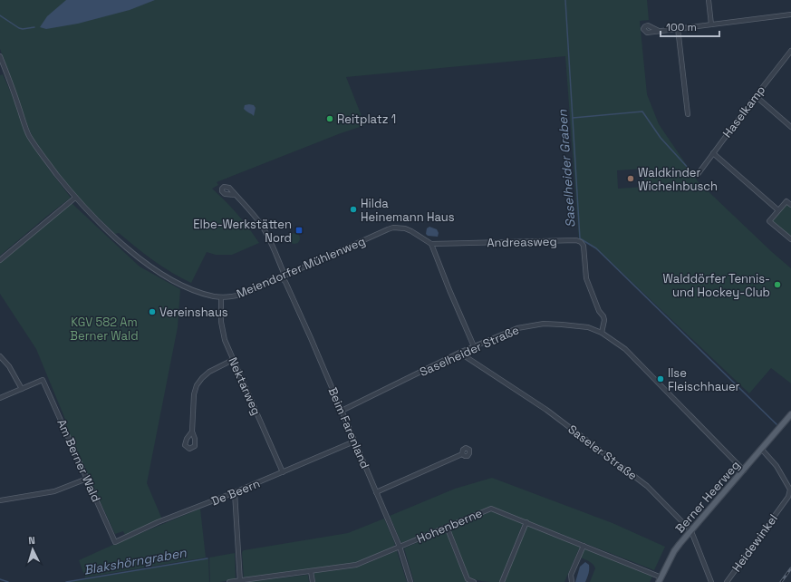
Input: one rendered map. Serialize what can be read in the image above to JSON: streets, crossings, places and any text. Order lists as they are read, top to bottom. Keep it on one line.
{"streets":{"main road":["Berner Heerweg"],"street":["Haselkamp","Andreasweg","Meiendorfer Mühlenweg","Saselheider Straße","Nektarweg","Beim Farenland","Saseler Straße","Am Berner Wald","De Beern","Hohenberne","Heidewinkel"]},"crossings":[["Andreasweg","Meiendorfer Mühlenweg"],["Andreasweg","Saselheider Straße"],["Meiendorfer Mühlenweg","Nektarweg"],["Meiendorfer Mühlenweg","Beim Farenland"],["Saselheider Straße","Beim Farenland"],["Saselheider Straße","Saseler Straße"],["Saselheider Straße","Berner Heerweg"],["Nektarweg","De Beern"],["Beim Farenland","De Beern"],["Beim Farenland","Hohenberne"],["Saseler Straße","Berner Heerweg"],["Am Berner Wald","De Beern"],["Berner Heerweg","Hohenberne"],["Berner Heerweg","Heidewinkel"]],"water":["Saselheider Graben","Blakshörngraben"],"parks":["KGV 582 Am Berner Wald"],"places":{"other":["Reitplatz 1","Waldkinder Wichelnbusch","Hilda Heinemann Haus","Walddörfer Tennis- und Hockey-Club","Vereinshaus","Ilse Fleischhauer"],"transit":["Elbe-Werkstätten Nord"]},"scale_bar":"100 m","north":"top"}
